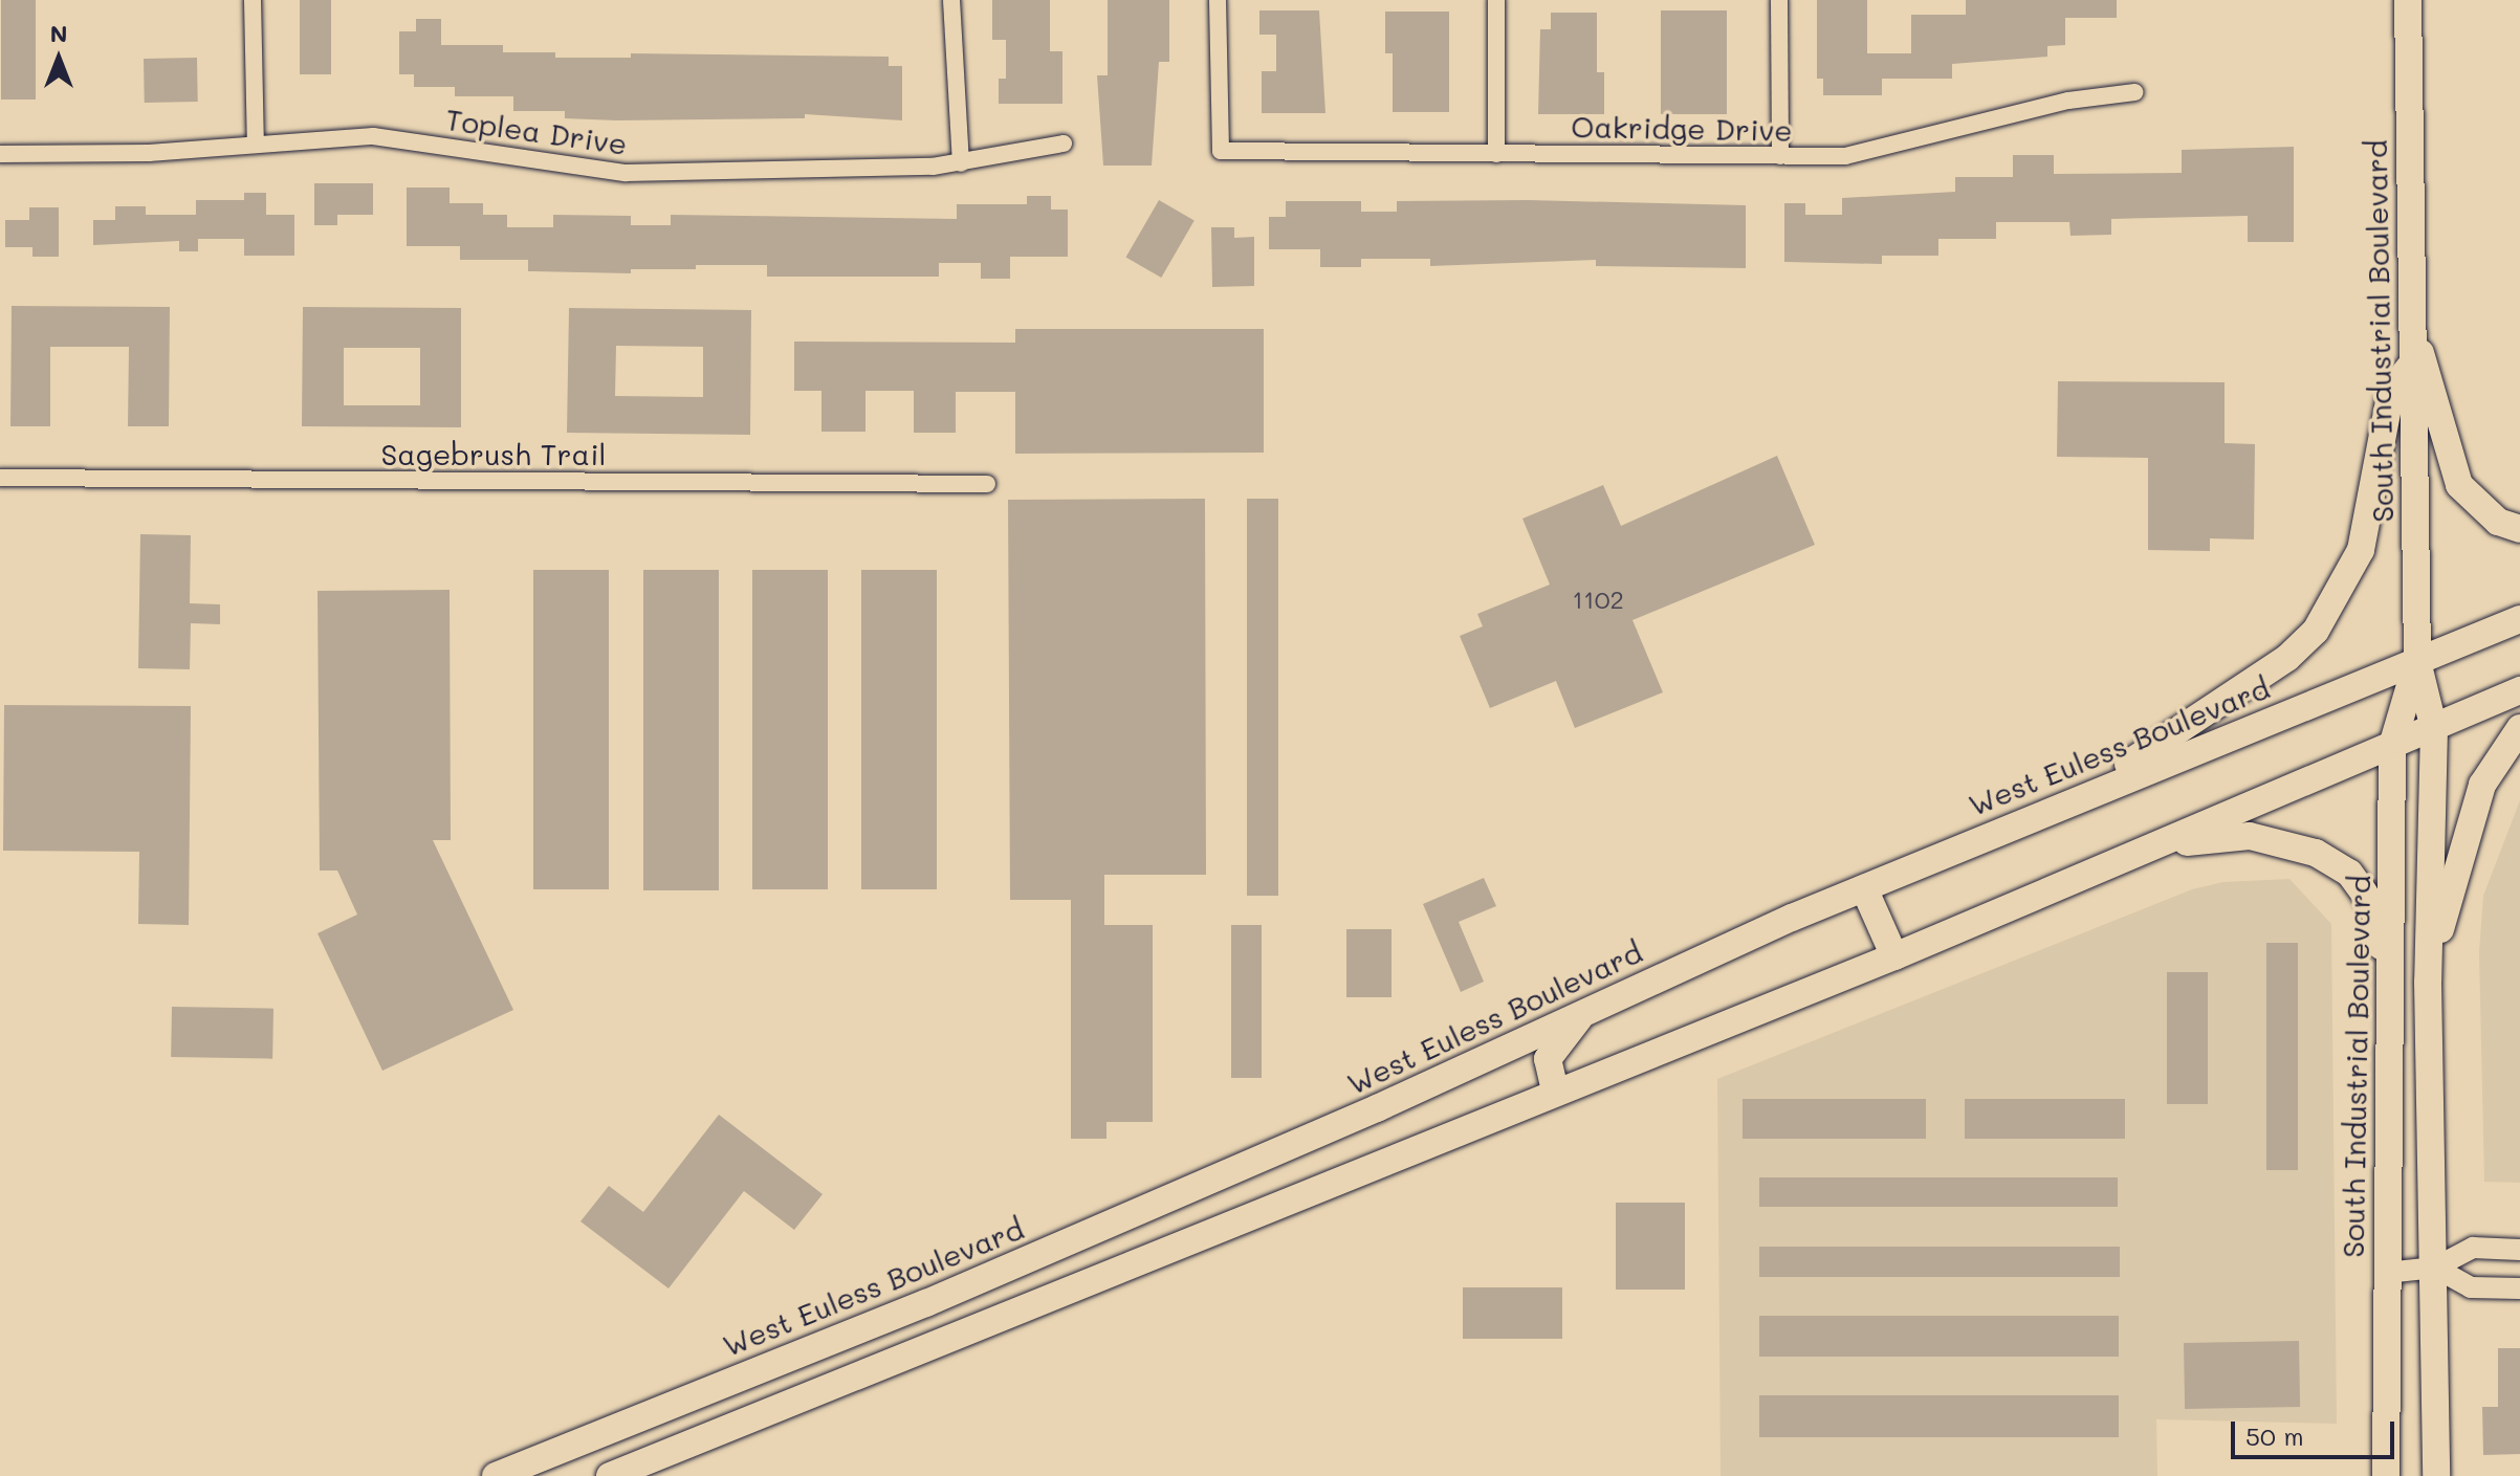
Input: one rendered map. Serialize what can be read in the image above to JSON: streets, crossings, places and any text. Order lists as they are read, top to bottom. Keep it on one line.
{"streets":{"main road":["South Industrial Boulevard","West Euless Boulevard"],"street":["Oakridge Drive","Toplea Drive","Sagebrush Trail"]},"crossings":[["South Industrial Boulevard","West Euless Boulevard"]],"house_numbers":["1102"],"scale_bar":"50 m","north":"top"}
